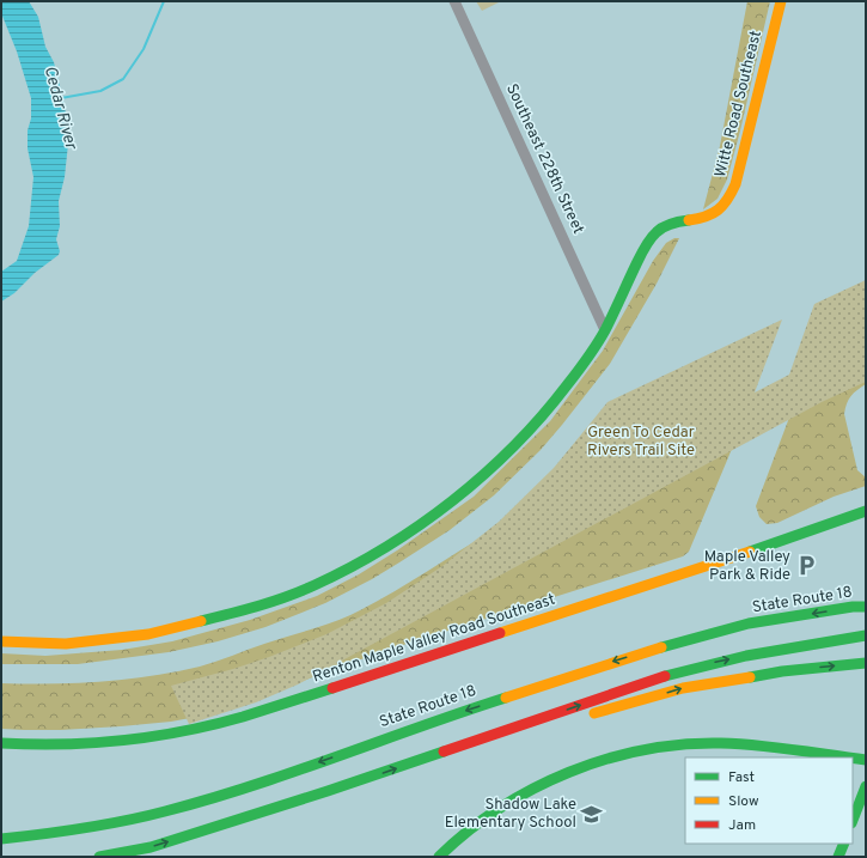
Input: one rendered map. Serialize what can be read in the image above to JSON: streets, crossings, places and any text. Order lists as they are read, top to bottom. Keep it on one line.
{"streets":{"main road":["Witte Road Southeast","State Route 18","Renton Maple Valley Road Southeast"],"street":["Southeast 228th Street"]},"crossings":[["Witte Road Southeast","Southeast 228th Street"]],"water":["Cedar River"],"parks":["Green To Cedar Rivers Trail Site"],"places":{"parking":["Maple Valley Park & Ride"],"school or university":["Shadow Lake Elementary School"]},"legend":["Fast","Slow","Jam"]}
